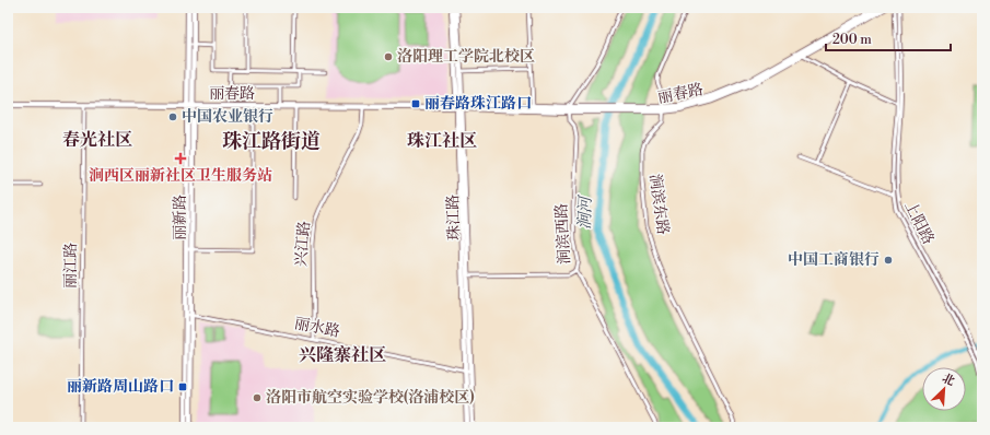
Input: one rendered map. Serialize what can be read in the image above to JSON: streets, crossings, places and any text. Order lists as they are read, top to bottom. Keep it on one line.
{"streets":{"main road":["丽春路","丽新路","珠江路"],"street":["涧滨东路","上阳路","涧滨西路","兴江路","丽江路","丽水路"]},"crossings":[["丽春路","涧滨东路"],["丽春路","丽新路"],["丽春路","珠江路"],["丽春路","涧滨西路"],["丽春路","兴江路"],["丽春路","丽江路"],["丽新路","丽水路"],["珠江路","丽水路"],["兴江路","丽水路"]],"districts":["春光社区","珠江路街道","珠江社区","兴隆寨社区"],"water":["涧河"],"places":{"other":["洛阳理工学院北校区","中国农业银行","中国工商银行","洛阳市航空实验学校(洛浦校区)"],"transit":["丽春路珠江路口","丽新路周山路口"],"health":["涧西区丽新社区卫生服务站"]},"scale_bar":"200 m","north":"top right"}
